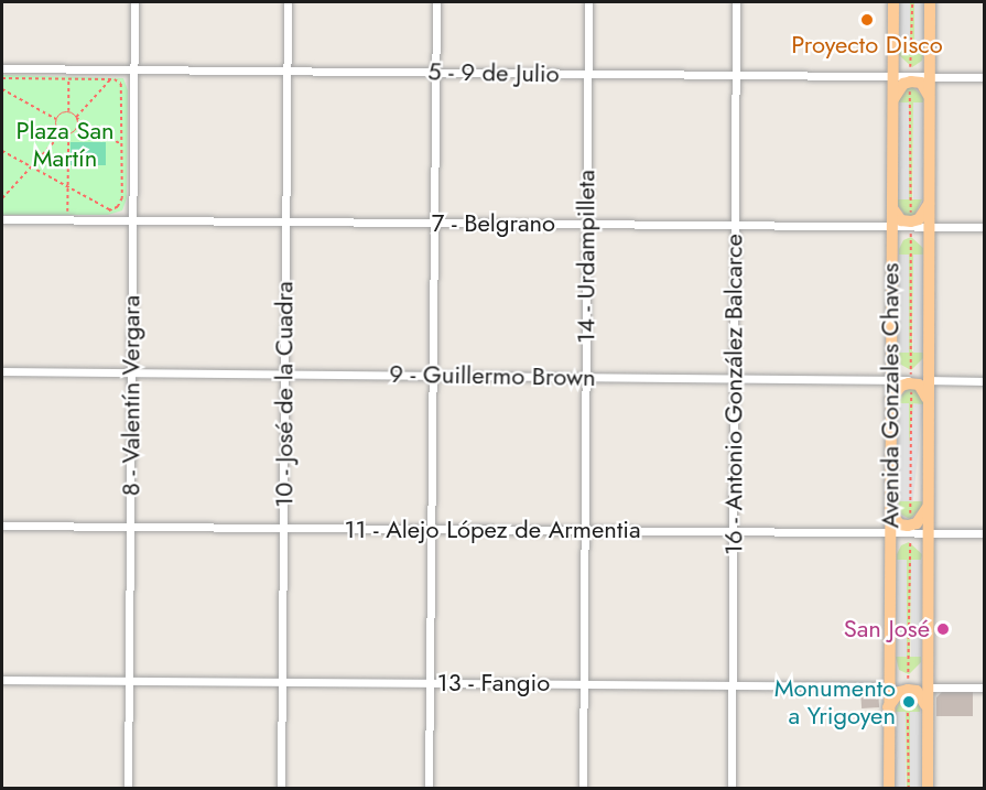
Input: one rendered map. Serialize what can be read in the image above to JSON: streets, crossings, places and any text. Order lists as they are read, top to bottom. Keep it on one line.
{"streets":{"main road":["Avenida Gonzales Chaves"],"street":["5 - 9 de Julio","7 - Belgrano","14 - Urdampilleta","9 - Guillermo Brown","10 - José de la Cuadra","16 - Antonio González Balcarce","8 - Valentín Vergara","11 - Alejo López de Armentia","13 - Fangio"]},"crossings":[["5 - 9 de Julio","14 - Urdampilleta"],["5 - 9 de Julio","10 - José de la Cuadra"],["5 - 9 de Julio","16 - Antonio González Balcarce"],["5 - 9 de Julio","8 - Valentín Vergara"],["5 - 9 de Julio","Avenida Gonzales Chaves"],["7 - Belgrano","14 - Urdampilleta"],["7 - Belgrano","10 - José de la Cuadra"],["7 - Belgrano","16 - Antonio González Balcarce"],["7 - Belgrano","8 - Valentín Vergara"],["7 - Belgrano","Avenida Gonzales Chaves"],["14 - Urdampilleta","9 - Guillermo Brown"],["14 - Urdampilleta","11 - Alejo López de Armentia"],["14 - Urdampilleta","13 - Fangio"],["9 - Guillermo Brown","10 - José de la Cuadra"],["9 - Guillermo Brown","16 - Antonio González Balcarce"],["9 - Guillermo Brown","8 - Valentín Vergara"],["9 - Guillermo Brown","Avenida Gonzales Chaves"],["10 - José de la Cuadra","11 - Alejo López de Armentia"],["10 - José de la Cuadra","13 - Fangio"],["16 - Antonio González Balcarce","11 - Alejo López de Armentia"],["16 - Antonio González Balcarce","13 - Fangio"],["8 - Valentín Vergara","11 - Alejo López de Armentia"],["8 - Valentín Vergara","13 - Fangio"],["Avenida Gonzales Chaves","11 - Alejo López de Armentia"],["Avenida Gonzales Chaves","13 - Fangio"]],"parks":["Plaza San Martín"],"places":["Proyecto Disco","San José","Monumento a Yrigoyen"]}
